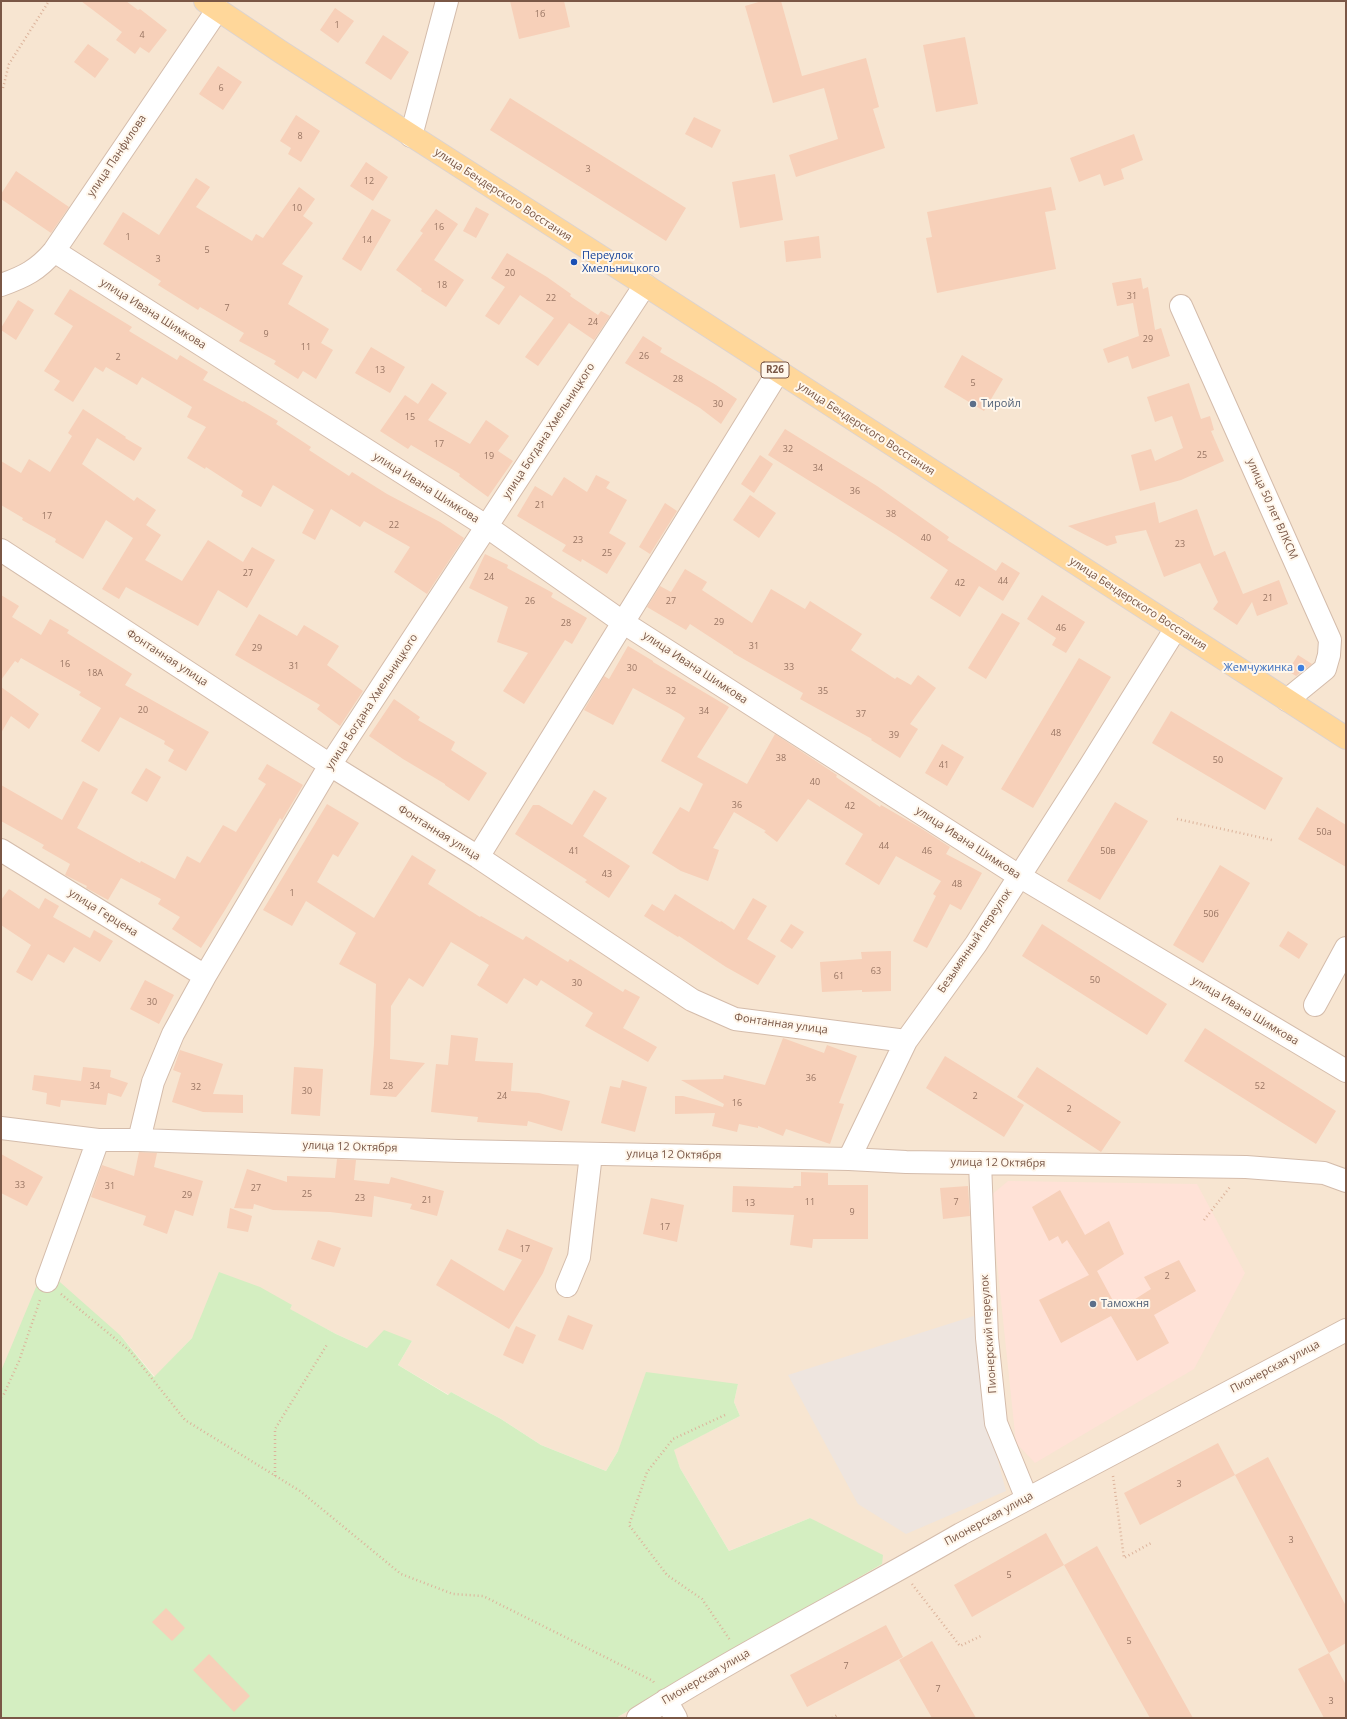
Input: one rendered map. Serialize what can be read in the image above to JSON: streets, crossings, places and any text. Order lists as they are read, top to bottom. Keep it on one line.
{"streets":{"main road":["улица Бендерского Восстания","R26"],"street":["улица Панфилова","улица Ивана Шимкова","улица Богдана Хмельницкого","улица 50 лет ВЛКСМ","Фонтанная улица","улица Герцена","Безымянный переулок","улица 12 Октября","Пионерский переулок","Пионерская улица"]},"crossings":[["улица Панфилова","улица Бендерского Восстания"],["улица Панфилова","улица Ивана Шимкова"],["улица Бендерского Восстания","улица Богдана Хмельницкого"],["улица Бендерского Восстания","улица 50 лет ВЛКСМ"],["улица Бендерского Восстания","Безымянный переулок"],["улица Ивана Шимкова","улица Богдана Хмельницкого"],["улица Ивана Шимкова","Безымянный переулок"],["улица Богдана Хмельницкого","Фонтанная улица"],["улица Богдана Хмельницкого","улица Герцена"],["улица Богдана Хмельницкого","улица 12 Октября"],["Фонтанная улица","Безымянный переулок"],["Безымянный переулок","улица 12 Октября"],["улица 12 Октября","Пионерский переулок"],["Пионерский переулок","Пионерская улица"]],"places":["Переулок Хмельницкого","Тиройл","Жемчужинка","Таможня"],"house_numbers":["1б","1","4","6","8","3","12","10","16","1","14","5","3","20","18","31","22","7","24","9","29","11","26","2","13","28","5","30","15","17","32","25","19","34","36","21","38","17","22","40","23","23","25","27","24","44","42","21","26","27","29","28","46","31","29","16","31","33","30","18А","32","35","20","34","37","48","39","38","50","41","40","36","42","50а","44","41","46","50в","43","48","1","50б","63","61","50","30","30","36","34","28","52","32","30","24","2","16","2","33","31","27","25","29","23","21","11","7","13","9","17","17","2","3","3","5","5","7","7","3"]}
